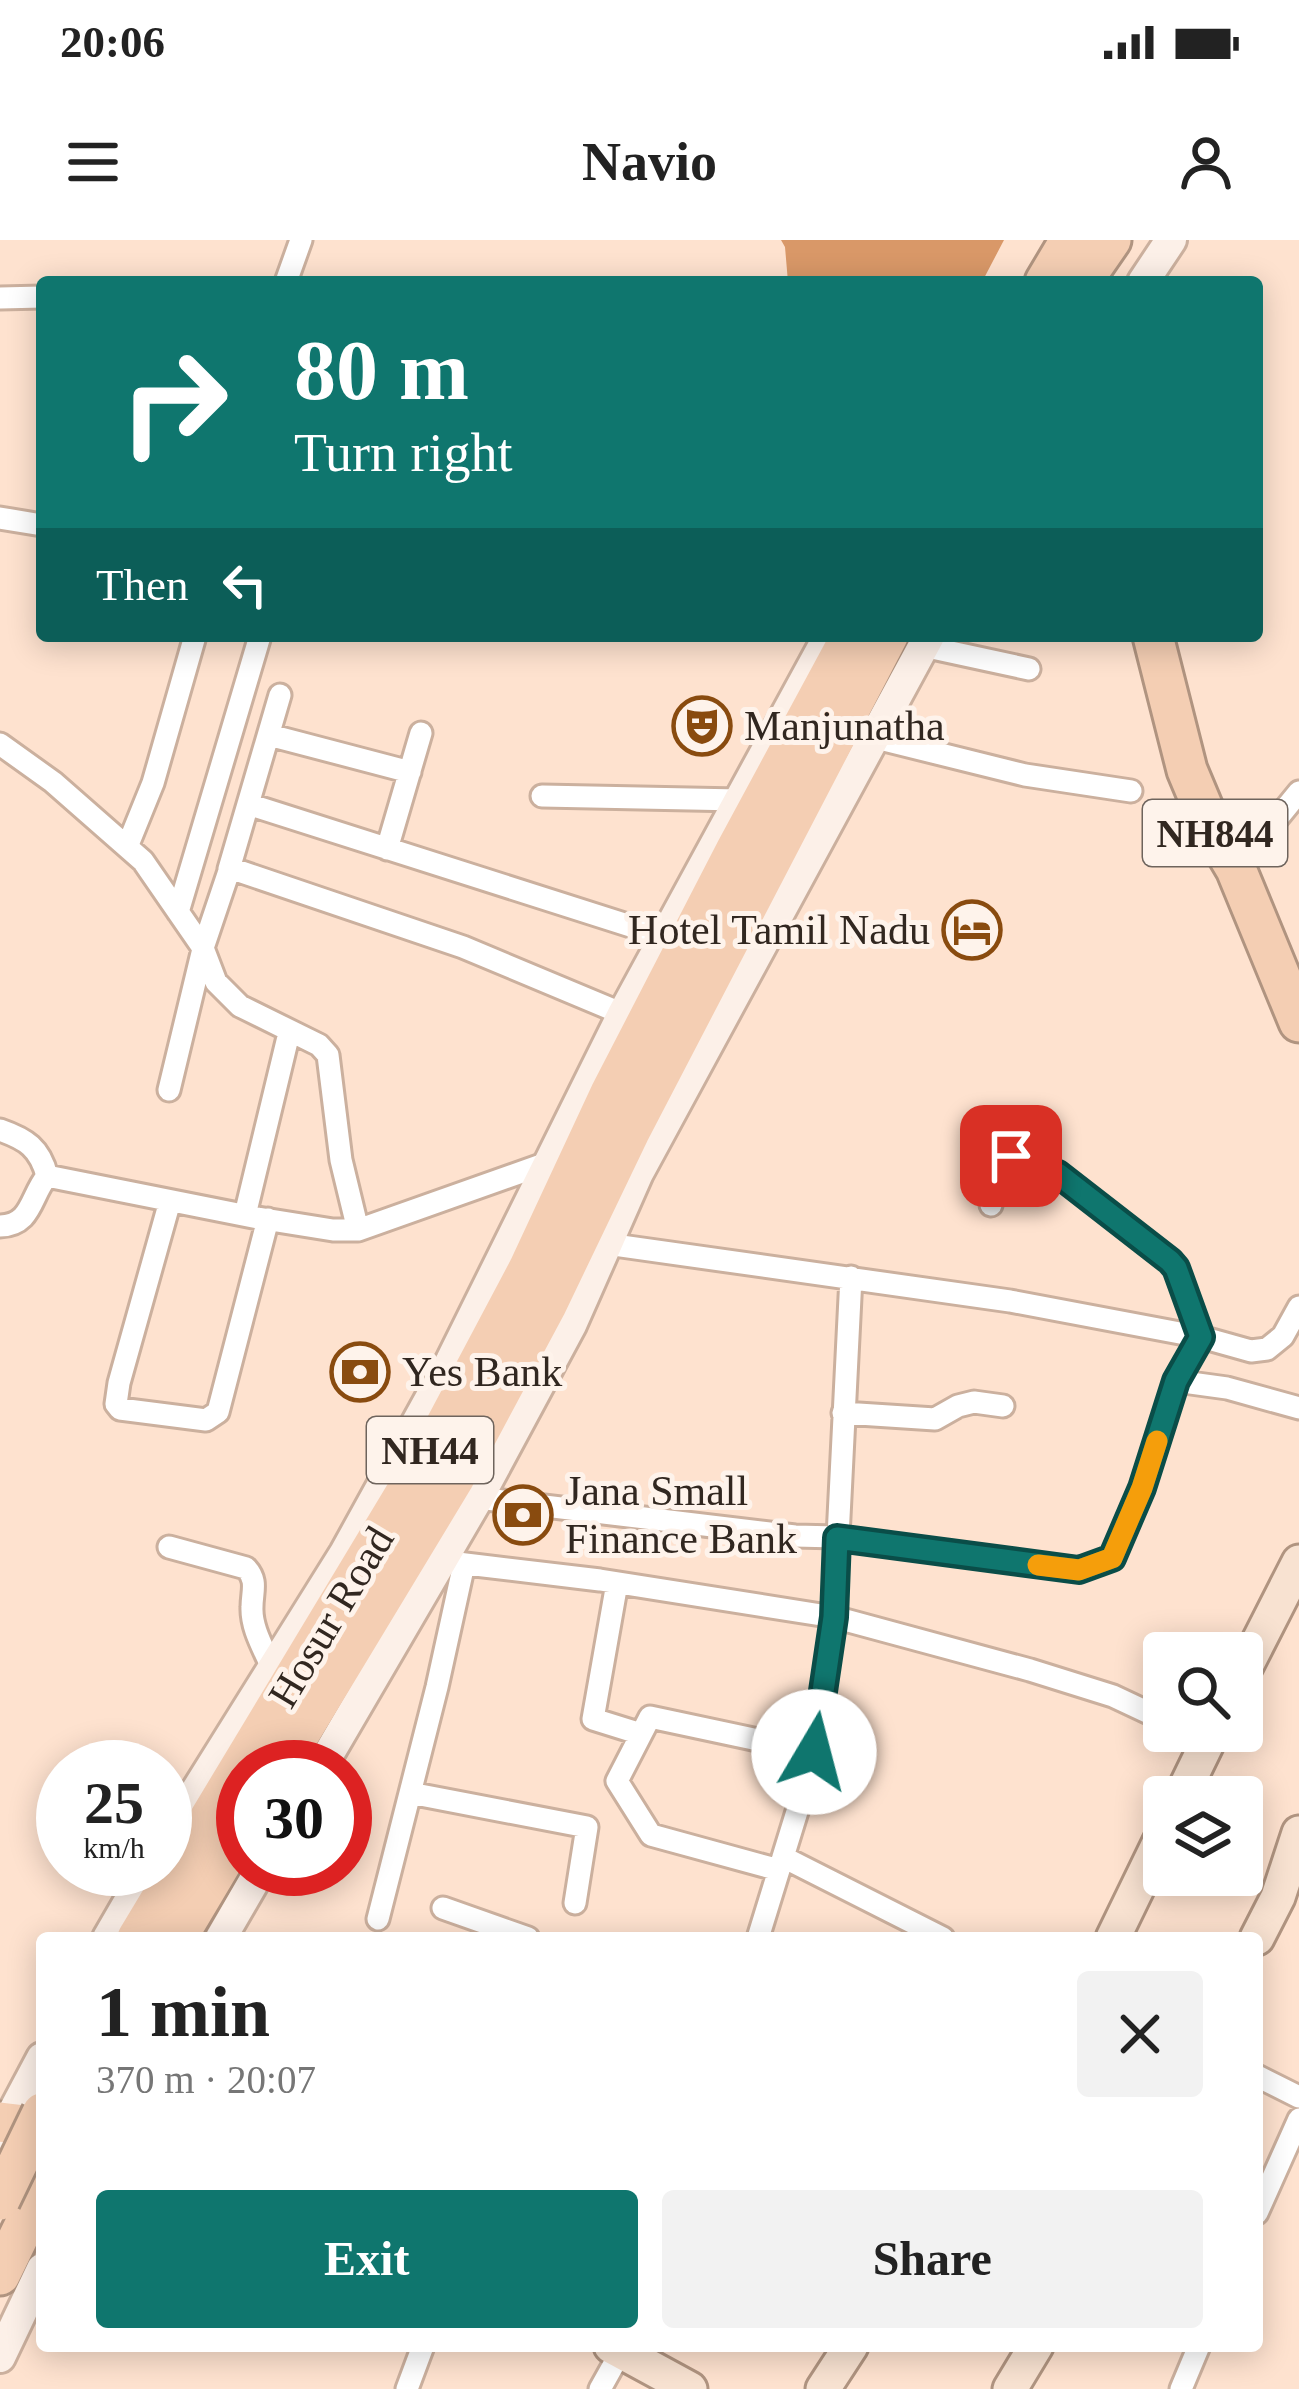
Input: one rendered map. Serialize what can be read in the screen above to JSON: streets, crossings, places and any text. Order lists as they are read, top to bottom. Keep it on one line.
{"streets":{"highway":["NH844","NH44","Hosur Road"]},"crossings":[["NH44","Hosur Road"]],"places":{"theatre":["Manjunatha"],"hotel":["Hotel Tamil Nadu"],"bank":["Yes Bank","Jana Small Finance Bank"]},"page":{"status":"20:06","header":"Navio","turn":["80 m","Turn right"],"then":"Then","speed":"25 km/h","limit":"30","heading":["1 min","370 m · 20:07"],"buttons":["Exit","Share"]}}
